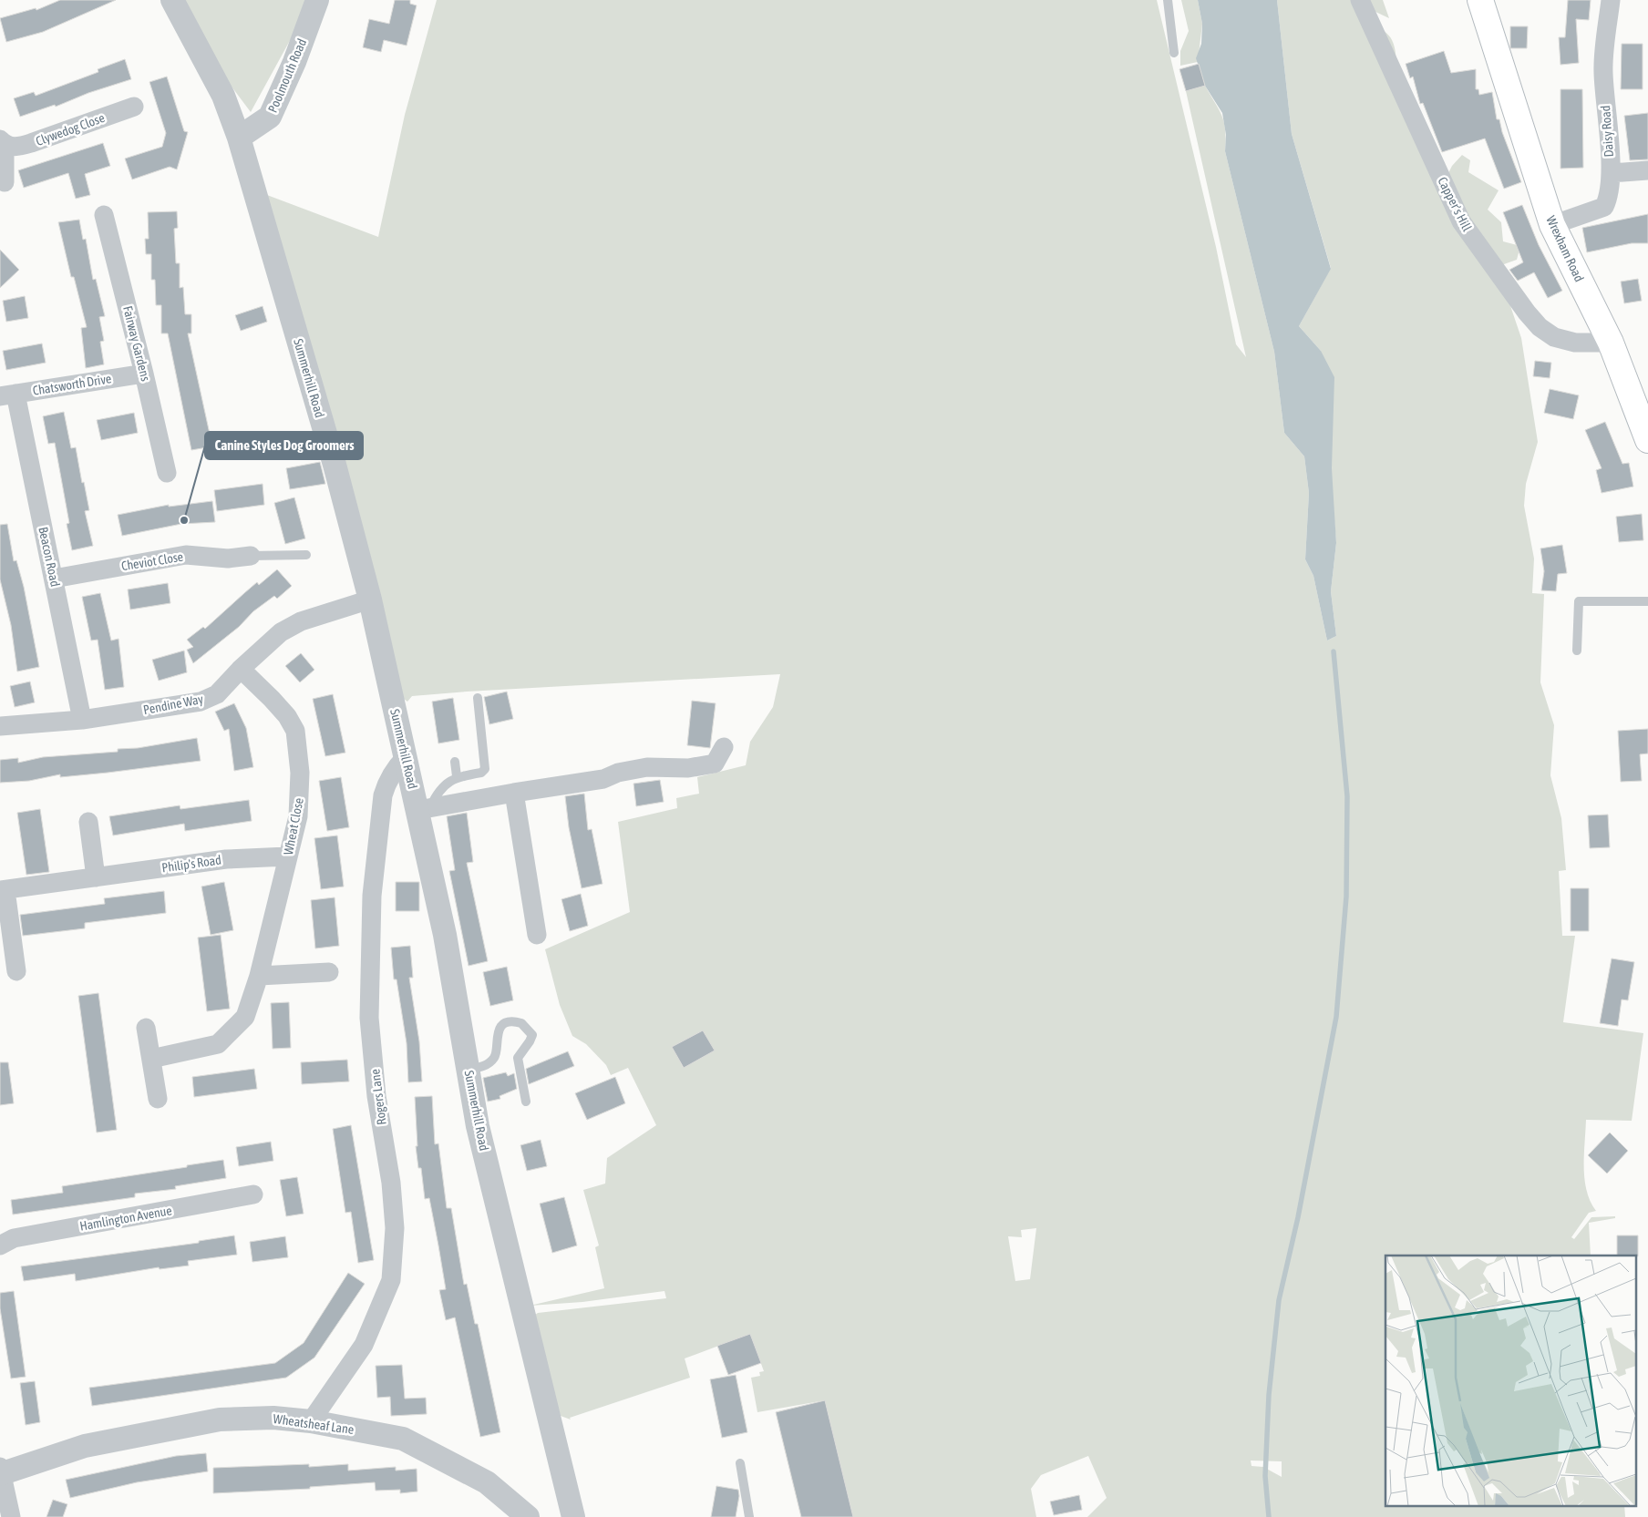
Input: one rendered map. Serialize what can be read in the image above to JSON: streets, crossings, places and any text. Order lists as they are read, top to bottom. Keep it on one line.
{"streets":{"main road":["Wrexham Road"],"street":["Poolmouth Road","Clywedog Close","Daisy Road","Capper's Hill","Fairway Gardens","Summerhill Road","Chatsworth Drive","Beacon Road","Cheviot Close","Pendine Way","Wheat Close","Philip's Road","Rogers Lane","Hamlington Avenue","Wheatsheaf Lane"]},"crossings":[["Poolmouth Road","Summerhill Road"],["Daisy Road","Wrexham Road"],["Capper's Hill","Wrexham Road"],["Fairway Gardens","Chatsworth Drive"],["Summerhill Road","Pendine Way"],["Summerhill Road","Rogers Lane"],["Chatsworth Drive","Beacon Road"],["Beacon Road","Cheviot Close"],["Beacon Road","Pendine Way"],["Pendine Way","Wheat Close"],["Wheat Close","Philip's Road"],["Rogers Lane","Wheatsheaf Lane"]],"places":["Canine Styles Dog Groomers"]}
